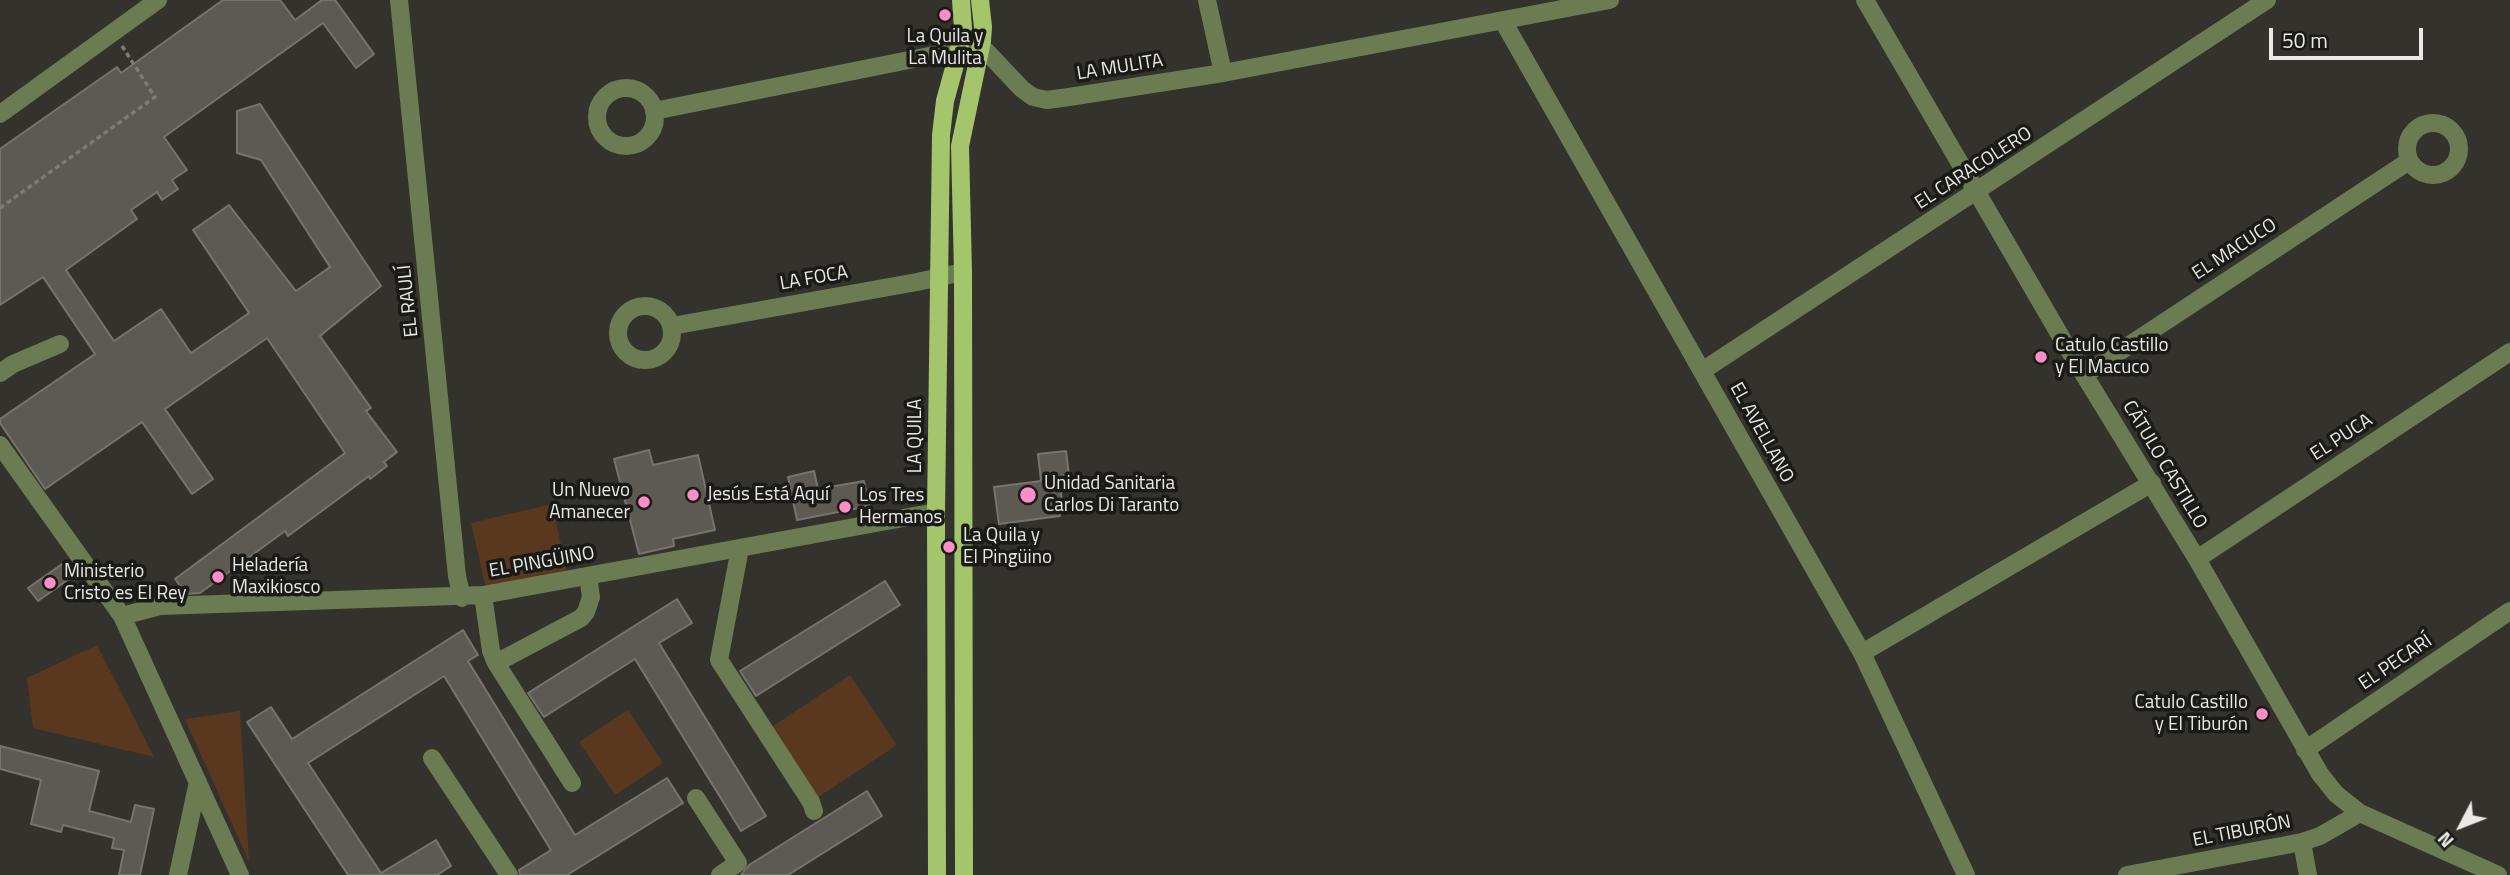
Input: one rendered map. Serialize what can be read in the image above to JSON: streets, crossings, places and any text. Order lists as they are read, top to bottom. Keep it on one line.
{"streets":{"main road":["LA QUILA","EL PINGÜINO"],"street":["LA MULITA","EL CARACOLERO","EL MACUCO","LA FOCA","EL RAULÍ","EL AVELLANO","EL PUCA","CÁTULO CASTILLO","EL PECARÍ","EL TIBURÓN"]},"crossings":[["LA MULITA","EL AVELLANO"],["EL CARACOLERO","EL AVELLANO"],["EL CARACOLERO","CÁTULO CASTILLO"],["EL MACUCO","CÁTULO CASTILLO"],["LA FOCA","LA QUILA"],["EL RAULÍ","EL PINGÜINO"],["LA QUILA","EL PINGÜINO"],["EL PUCA","CÁTULO CASTILLO"],["CÁTULO CASTILLO","EL PECARÍ"],["CÁTULO CASTILLO","EL TIBURÓN"]],"places":["La Quila y La Mulita","Catulo Castillo y El Macuco","Jesús Está Aquí","Unidad Sanitaria Carlos Di Taranto","Un Nuevo Amanecer","Los Tres Hermanos","La Quila y El Pingüino","Heladería Maxikiosco","Ministerio Cristo es El Rey","Catulo Castillo y El Tiburón"],"scale_bar":"50 m","north":"bottom left"}
